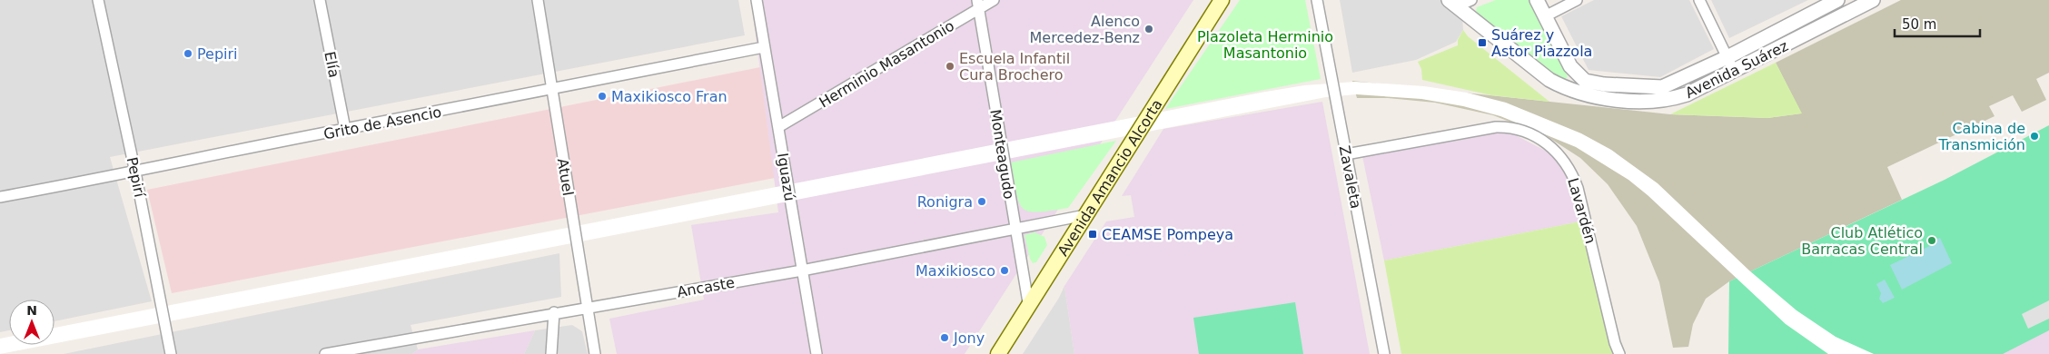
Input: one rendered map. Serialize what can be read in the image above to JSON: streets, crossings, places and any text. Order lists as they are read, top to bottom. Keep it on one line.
{"streets":{"main road":["Avenida Amancio Alcorta"],"street":["Herminio Masantonio","Elía","Avenida Suárez","Grito de Asencio","Monteagudo","Pepirí","Atuel","Iguazú","Zavaleta","Lavardén","Ancaste"]},"crossings":[["Herminio Masantonio","Monteagudo"],["Herminio Masantonio","Iguazú"],["Elía","Grito de Asencio"],["Grito de Asencio","Pepirí"],["Grito de Asencio","Atuel"],["Grito de Asencio","Iguazú"],["Monteagudo","Avenida Amancio Alcorta"],["Monteagudo","Ancaste"],["Atuel","Ancaste"],["Iguazú","Ancaste"],["Avenida Amancio Alcorta","Ancaste"],["Zavaleta","Lavardén"]],"parks":["Plazoleta Herminio Masantonio"],"places":{"other":["Alenco Mercedez-Benz","Pepiri","Escuela Infantil Cura Brochero","Maxikiosco Fran","Cabina de Transmición","Ronigra","Club Atlético Barracas Central","Maxikiosco","Jony"],"transit":["Suárez y Astor Piazzola","CEAMSE Pompeya"]},"scale_bar":"50 m","north":"top"}
